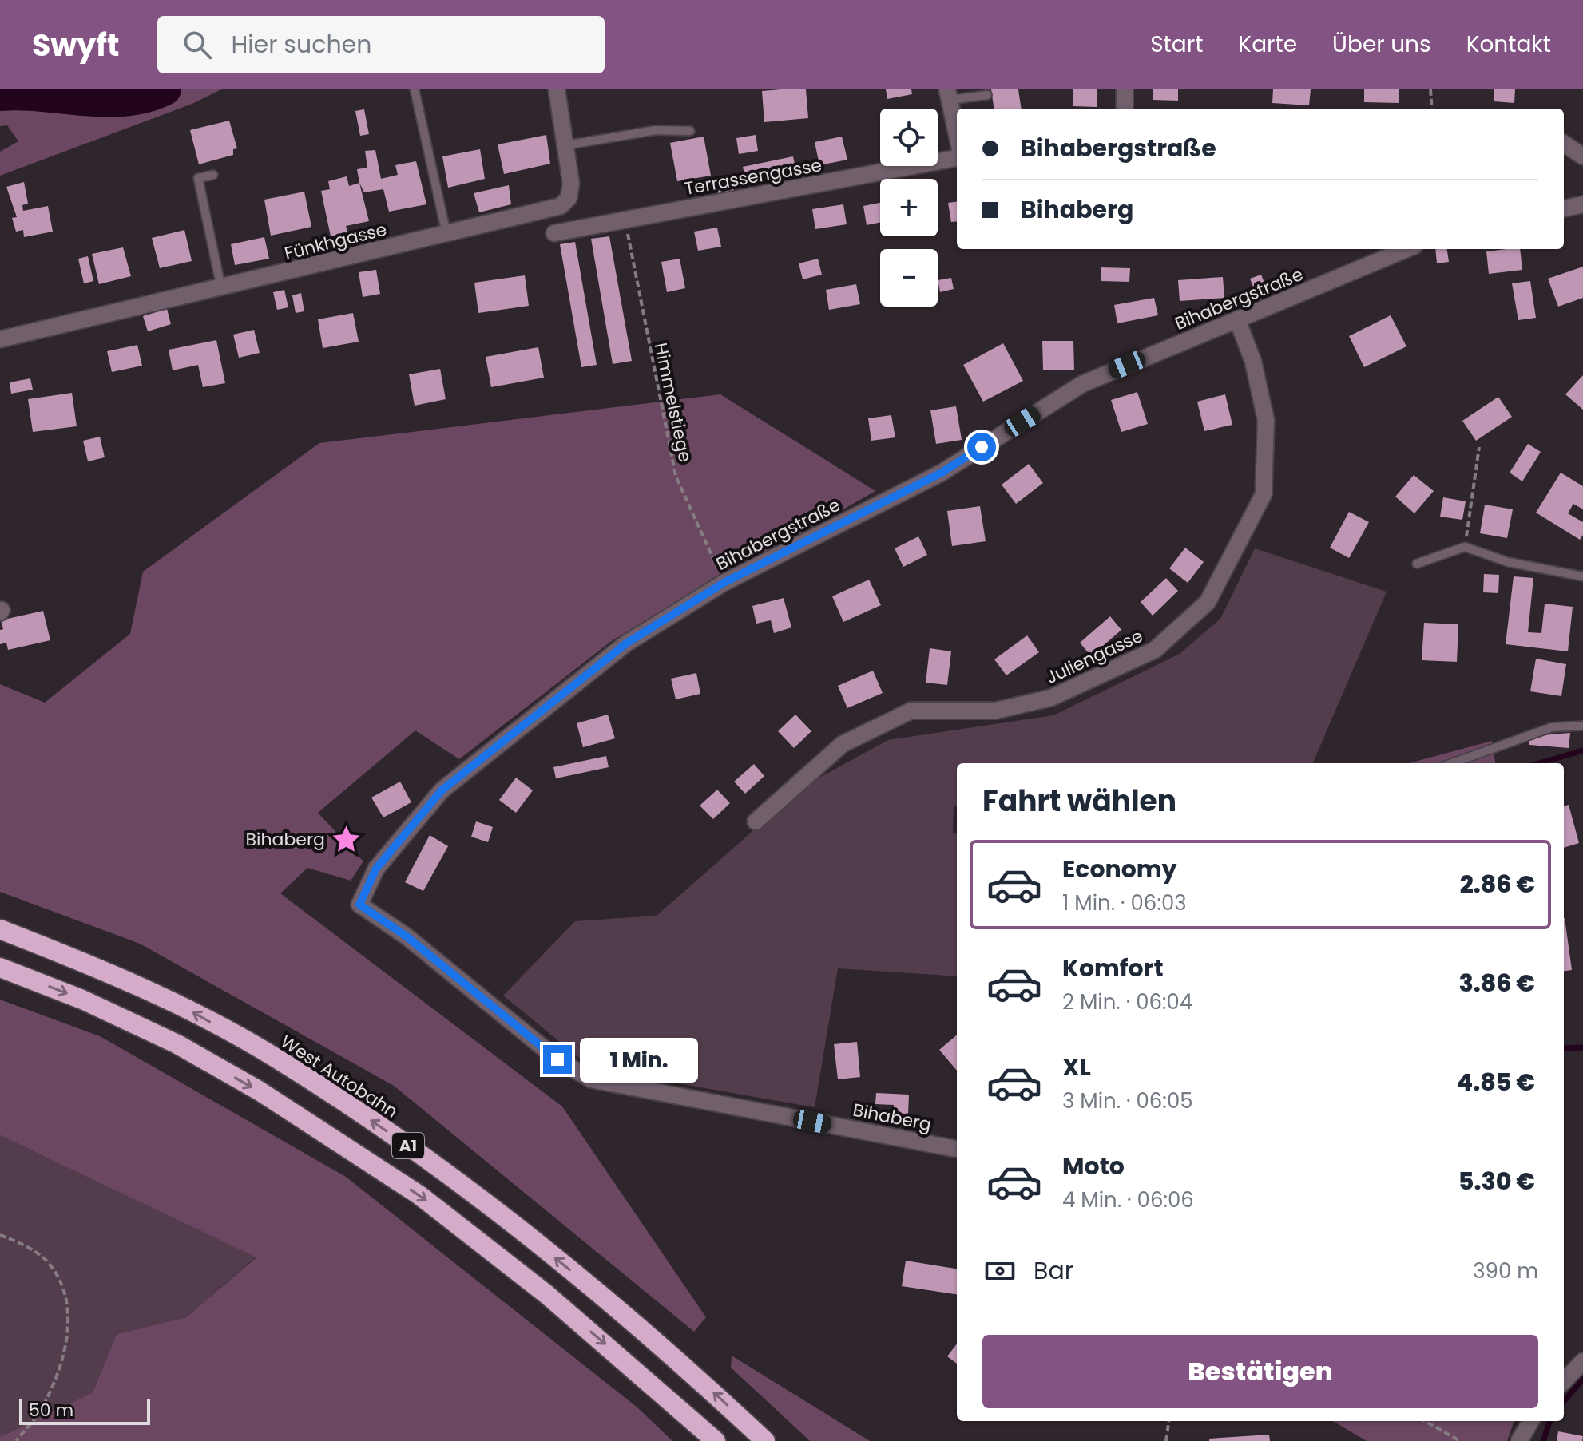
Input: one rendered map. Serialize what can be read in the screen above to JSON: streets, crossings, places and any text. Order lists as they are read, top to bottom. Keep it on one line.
{"streets":{"highway":["West Autobahn","A1"],"street":["Terrassengasse","Fünkhgasse","Bihabergstraße","Juliengasse","Bihaberg"],"path":["Himmelstiege"]},"crossings":[["Terrassengasse","Himmelstiege"],["Bihabergstraße","Himmelstiege"],["Bihabergstraße","Juliengasse"],["Bihabergstraße","Bihaberg"]],"places":{"place":["Bihaberg"]},"scale_bar":"50 m","page":{"header":"Swyft","search":"Hier suchen","nav":["Start","Karte","Über uns","Kontakt"],"map_buttons":["+","−"],"banner":["Bihabergstraße","Bihaberg"],"heading":"Fahrt wählen","list":[{"name":"Economy","note":"1 Min. · 06:03","value":"2.86 €"},{"name":"Komfort","note":"2 Min. · 06:04","value":"3.86 €"},{"name":"XL","note":"3 Min. · 06:05","value":"4.85 €"},{"name":"Moto","note":"4 Min. · 06:06","value":"5.30 €"}],"bubble":"1 Min.","pay":["Bar","390 m"],"buttons":"Bestätigen","scale":"50 m"}}
